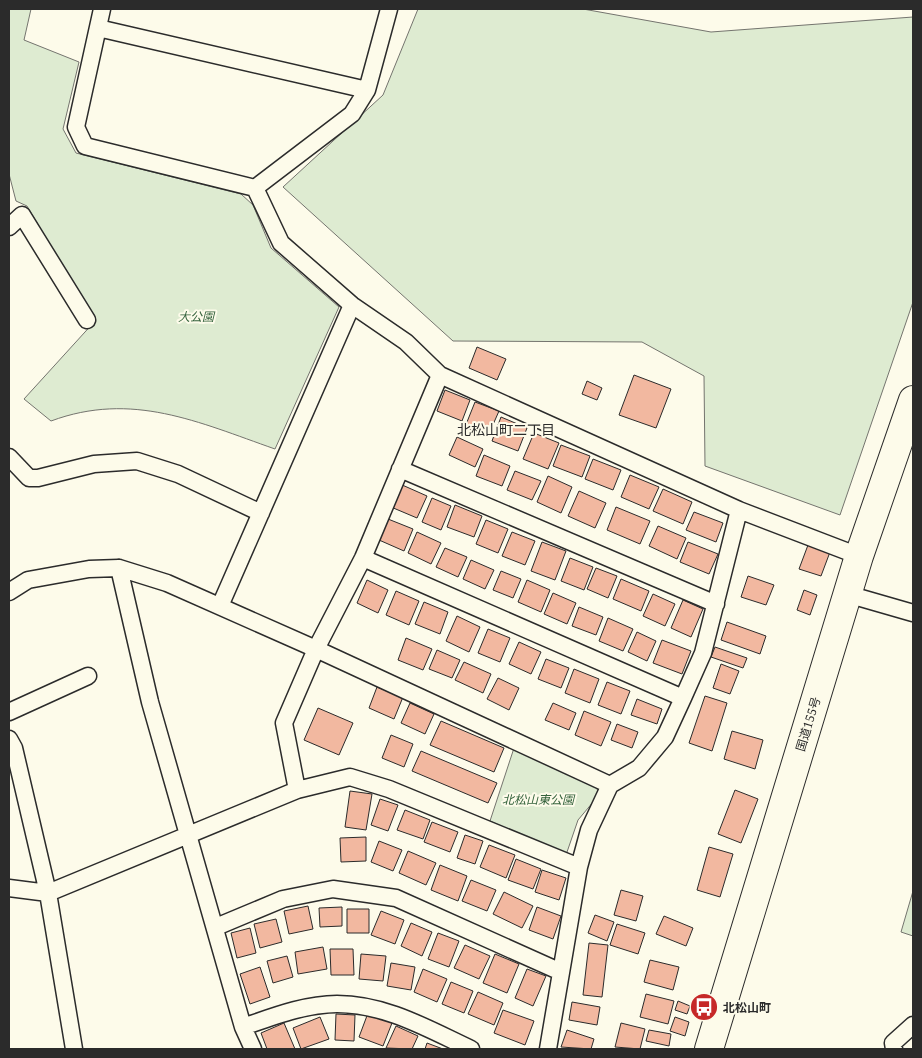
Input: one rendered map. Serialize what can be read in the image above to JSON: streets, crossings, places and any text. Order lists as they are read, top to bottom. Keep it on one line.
{"streets":{"highway":["国道155号"]},"districts":["北松山町二丁目"],"parks":["大公園","北松山東公園"],"places":{"bus stop":["北松山町"]}}
